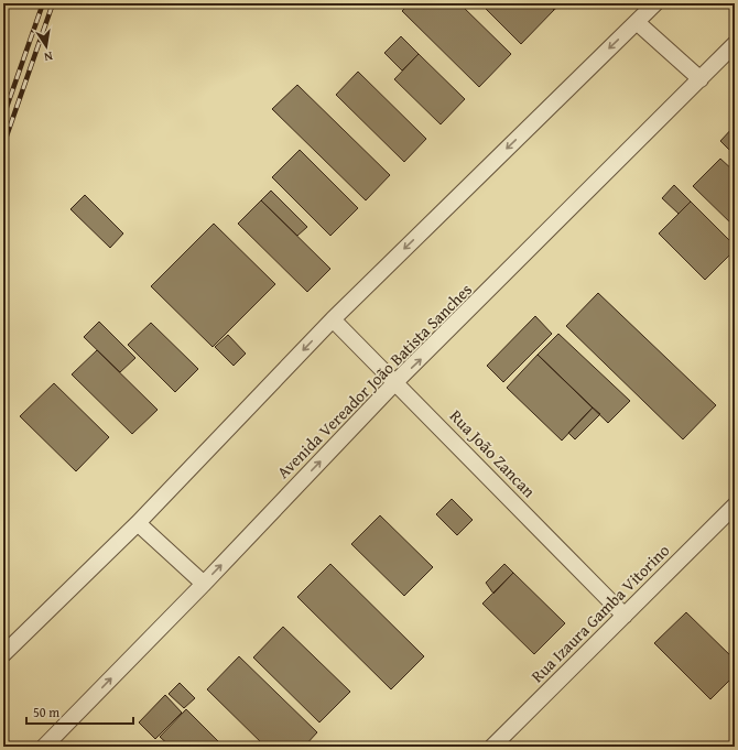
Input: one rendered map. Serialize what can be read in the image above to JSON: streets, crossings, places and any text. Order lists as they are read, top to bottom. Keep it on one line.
{"streets":{"street":["Avenida Vereador João Batista Sanches","Rua João Zancan","Rua Izaura Gamba Vitorino"]},"crossings":[["Avenida Vereador João Batista Sanches","Rua João Zancan"],["Rua João Zancan","Rua Izaura Gamba Vitorino"]],"scale_bar":"50 m","north":"bottom"}
